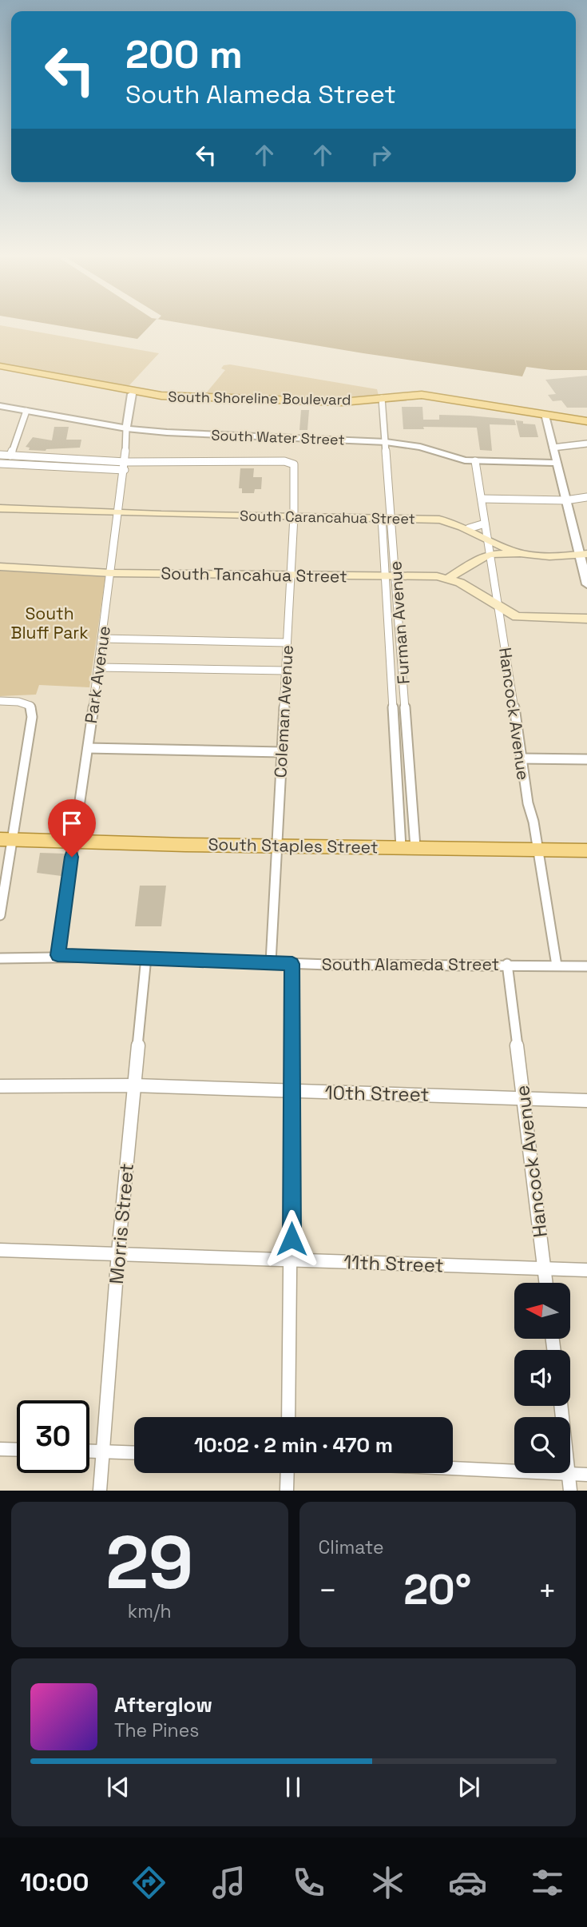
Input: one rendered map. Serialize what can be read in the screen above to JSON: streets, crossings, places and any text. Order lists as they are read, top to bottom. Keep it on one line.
{"streets":{"main road":["South Shoreline Boulevard","South Carancahua Street","South Tancahua Street","South Staples Street"],"street":["South Water Street","Furman Avenue","Park Avenue","Coleman Avenue","Hancock Avenue","South Alameda Street","10th Street","Morris Street","11th Street"]},"crossings":[["South Shoreline Boulevard","Furman Avenue"],["South Shoreline Boulevard","Park Avenue"],["South Water Street","Furman Avenue"],["South Water Street","Park Avenue"],["South Water Street","Hancock Avenue"],["South Carancahua Street","Furman Avenue"],["South Carancahua Street","Park Avenue"],["South Carancahua Street","Coleman Avenue"],["South Carancahua Street","Hancock Avenue"],["South Tancahua Street","Furman Avenue"],["South Tancahua Street","Park Avenue"],["South Tancahua Street","Coleman Avenue"],["South Tancahua Street","Hancock Avenue"],["Furman Avenue","South Staples Street"],["Park Avenue","Coleman Avenue"],["Park Avenue","South Staples Street"],["Park Avenue","South Alameda Street"],["Coleman Avenue","South Staples Street"],["Coleman Avenue","South Alameda Street"],["Hancock Avenue","South Staples Street"],["Hancock Avenue","South Alameda Street"],["Hancock Avenue","10th Street"],["Hancock Avenue","11th Street"],["South Alameda Street","Morris Street"],["10th Street","Morris Street"],["Morris Street","11th Street"]],"parks":["South Bluff Park"],"north":"left","page":{"turn":["200 m","South Alameda Street"],"limit":"30","trip":"10:02 · 2 min · 470 m","tile":[["29","km/h"],"Climate"],"heat":["−","20°","+"],"song":["Afterglow","The Pines"],"tabs":"10:00"}}
